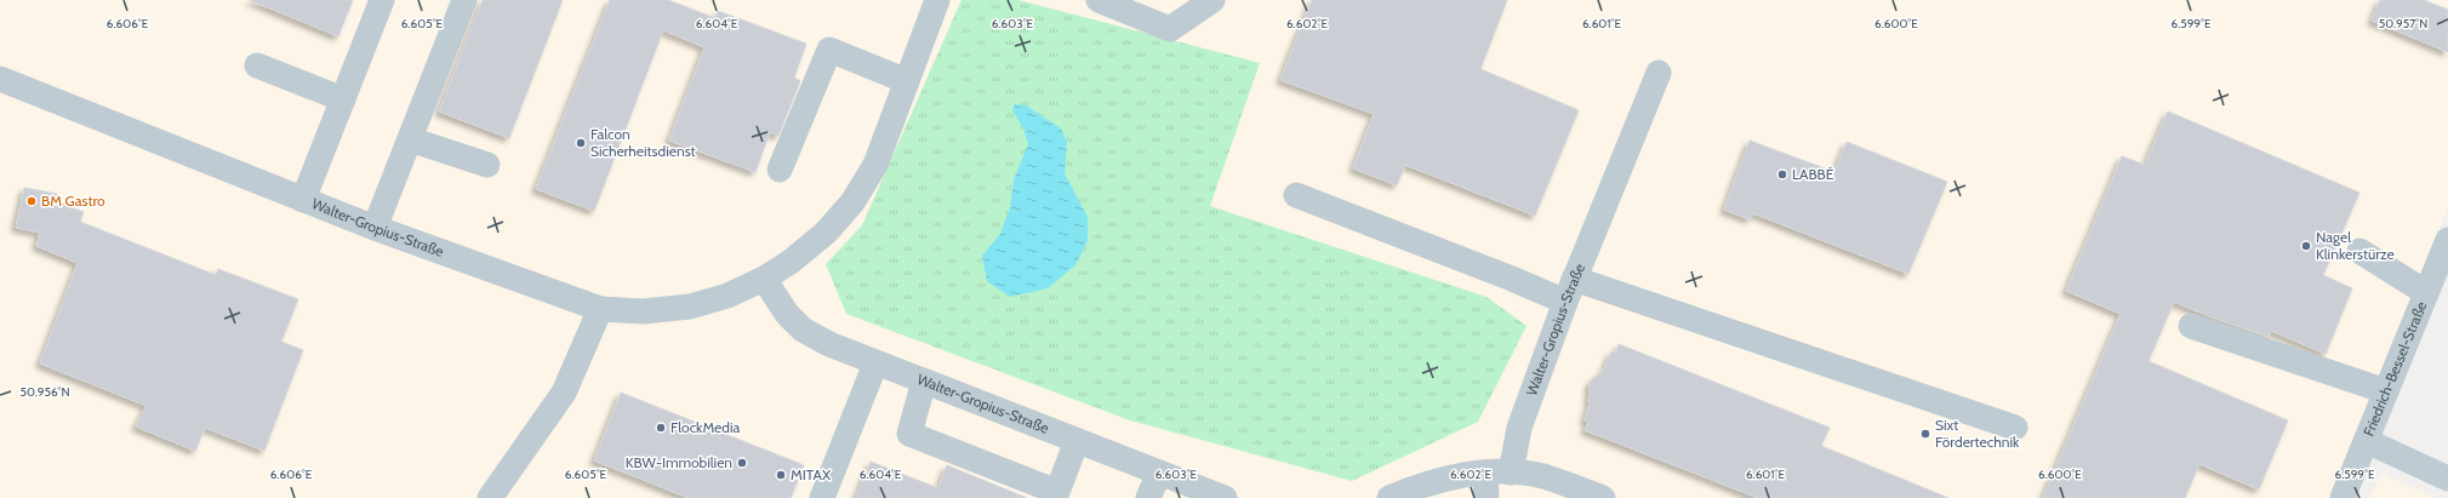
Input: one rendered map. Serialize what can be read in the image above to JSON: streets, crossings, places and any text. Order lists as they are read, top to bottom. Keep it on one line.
{"streets":{"street":["Walter-Gropius-Straße","Friedrich-Bessel-Straße"]},"places":["Falcon Sicherheitsdienst","LABBÉ","BM Gastro","Nagel Klinkerstürze","FlockMedia","Sixt Fördertechnik","KBW-Immobilien","MITAX"],"coordinates":["6.606°E","6.605°E","6.604°E","6.603°E","6.602°E","6.601°E","6.600°E","6.599°E","50.957°N","50.956°N"]}
